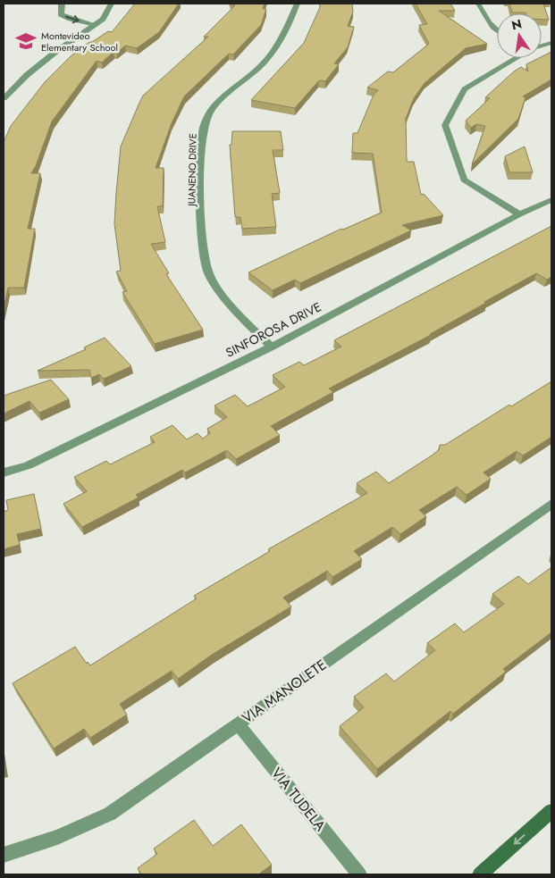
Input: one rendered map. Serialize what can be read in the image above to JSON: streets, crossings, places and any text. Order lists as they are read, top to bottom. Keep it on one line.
{"streets":{"street":["JUANENO DRIVE","SINFOROSA DRIVE","VIA MANOLETE","VIA TUDELA"]},"crossings":[["JUANENO DRIVE","SINFOROSA DRIVE"],["VIA MANOLETE","VIA TUDELA"]],"places":{"school or university":["Montevideo Elementary School"]},"north":"top"}
